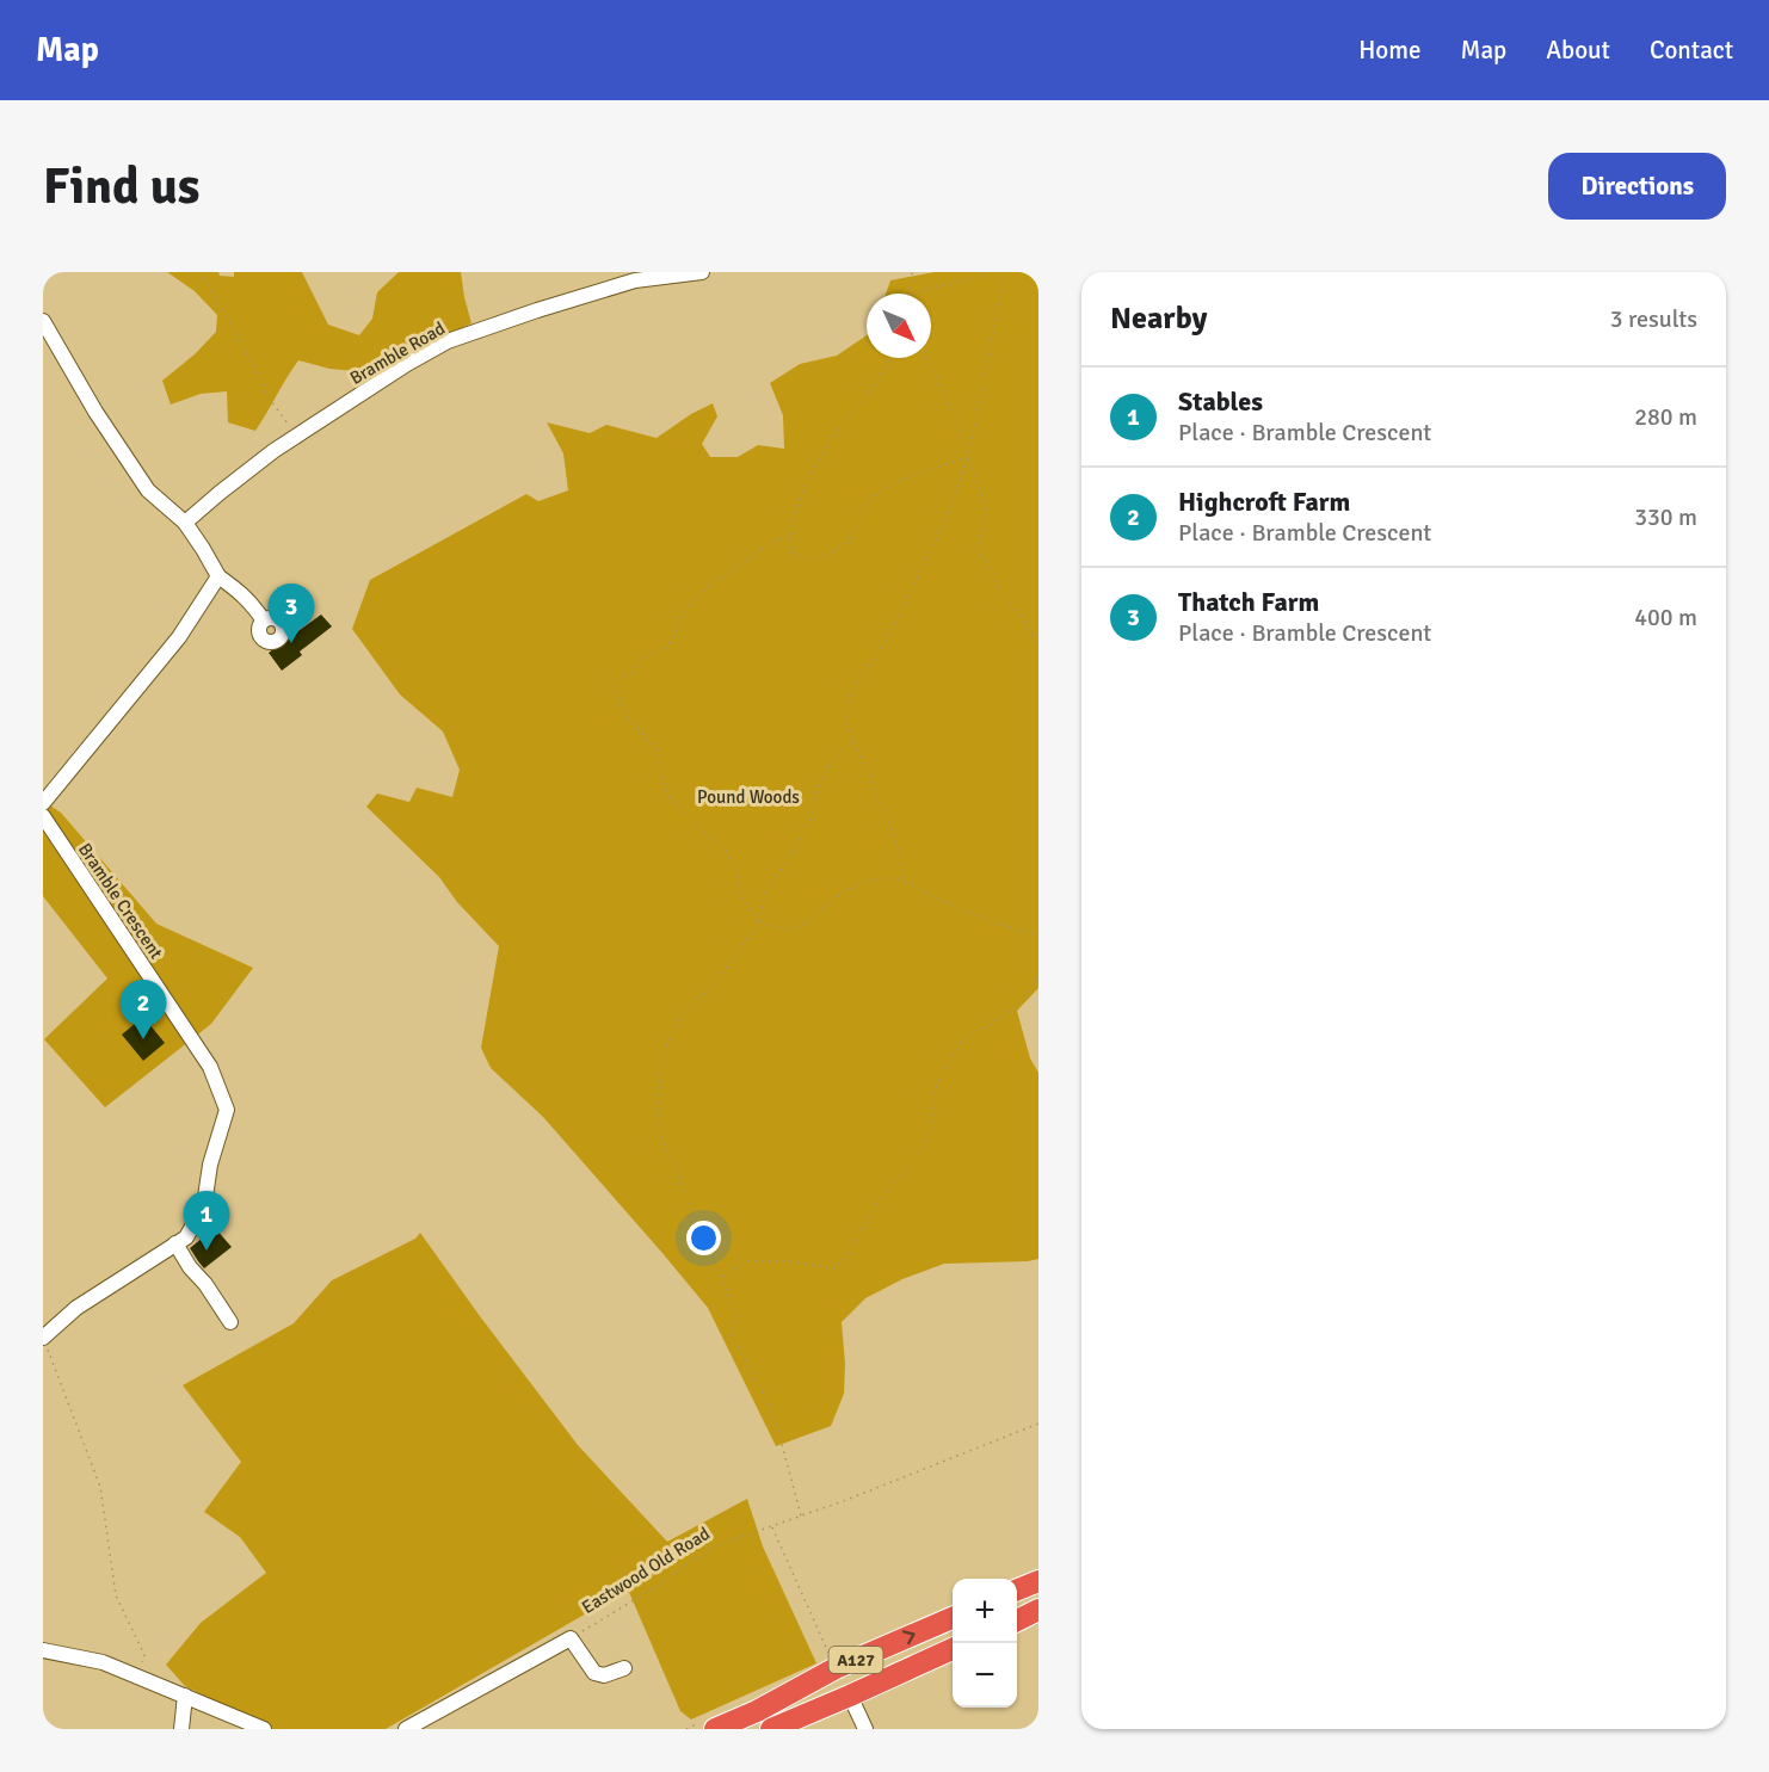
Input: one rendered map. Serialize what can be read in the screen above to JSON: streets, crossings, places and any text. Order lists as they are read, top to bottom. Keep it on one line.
{"streets":{"highway":["A127"],"street":["Bramble Road","Bramble Crescent"],"path":["Eastwood Old Road"]},"parks":["Pound Woods"],"north":"bottom right","page":{"header":"Map","nav":["Home","Map","About","Contact"],"buttons":"Directions","title":"Find us","heading":["Nearby","3 results"],"list":[{"mark":"1","name":"Stables","note":"Place · Bramble Crescent","value":"280 m"},{"mark":"2","name":"Highcroft Farm","note":"Place · Bramble Crescent","value":"330 m"},{"mark":"3","name":"Thatch Farm","note":"Place · Bramble Crescent","value":"400 m"}],"pins":["3","2","1"],"map_buttons":["+","−"]}}
